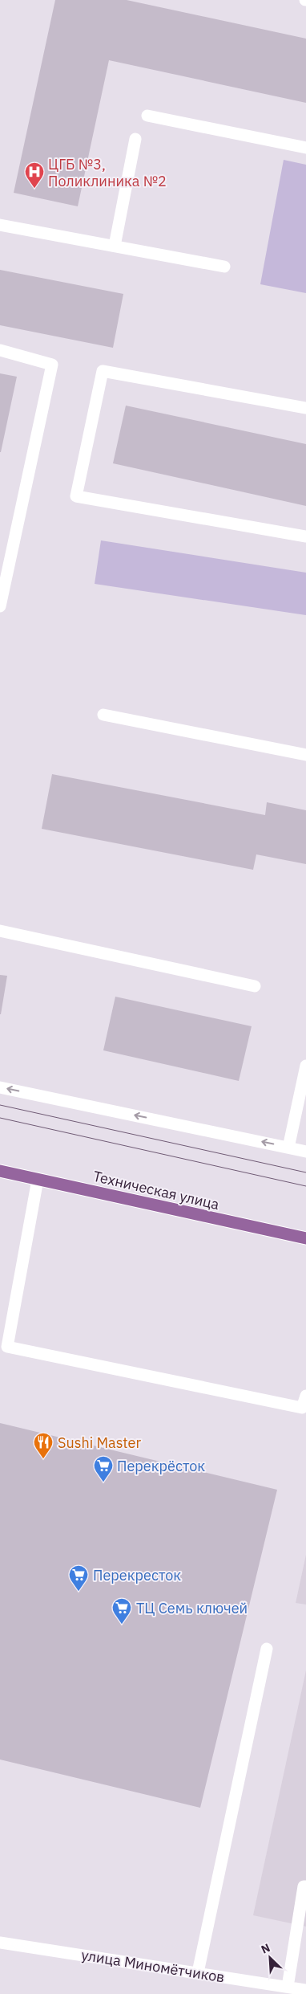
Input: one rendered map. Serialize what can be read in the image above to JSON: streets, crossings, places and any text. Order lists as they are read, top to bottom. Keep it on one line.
{"streets":{"main road":["Техническая улица"],"street":["улица Миномётчиков"]},"places":{"hospital":["ЦГБ №3, Поликлиника №2"],"restaurant":["Sushi Master"],"supermarket":["Перекрёсток","Перекресток","ТЦ Семь ключей"]},"north":"top left"}
